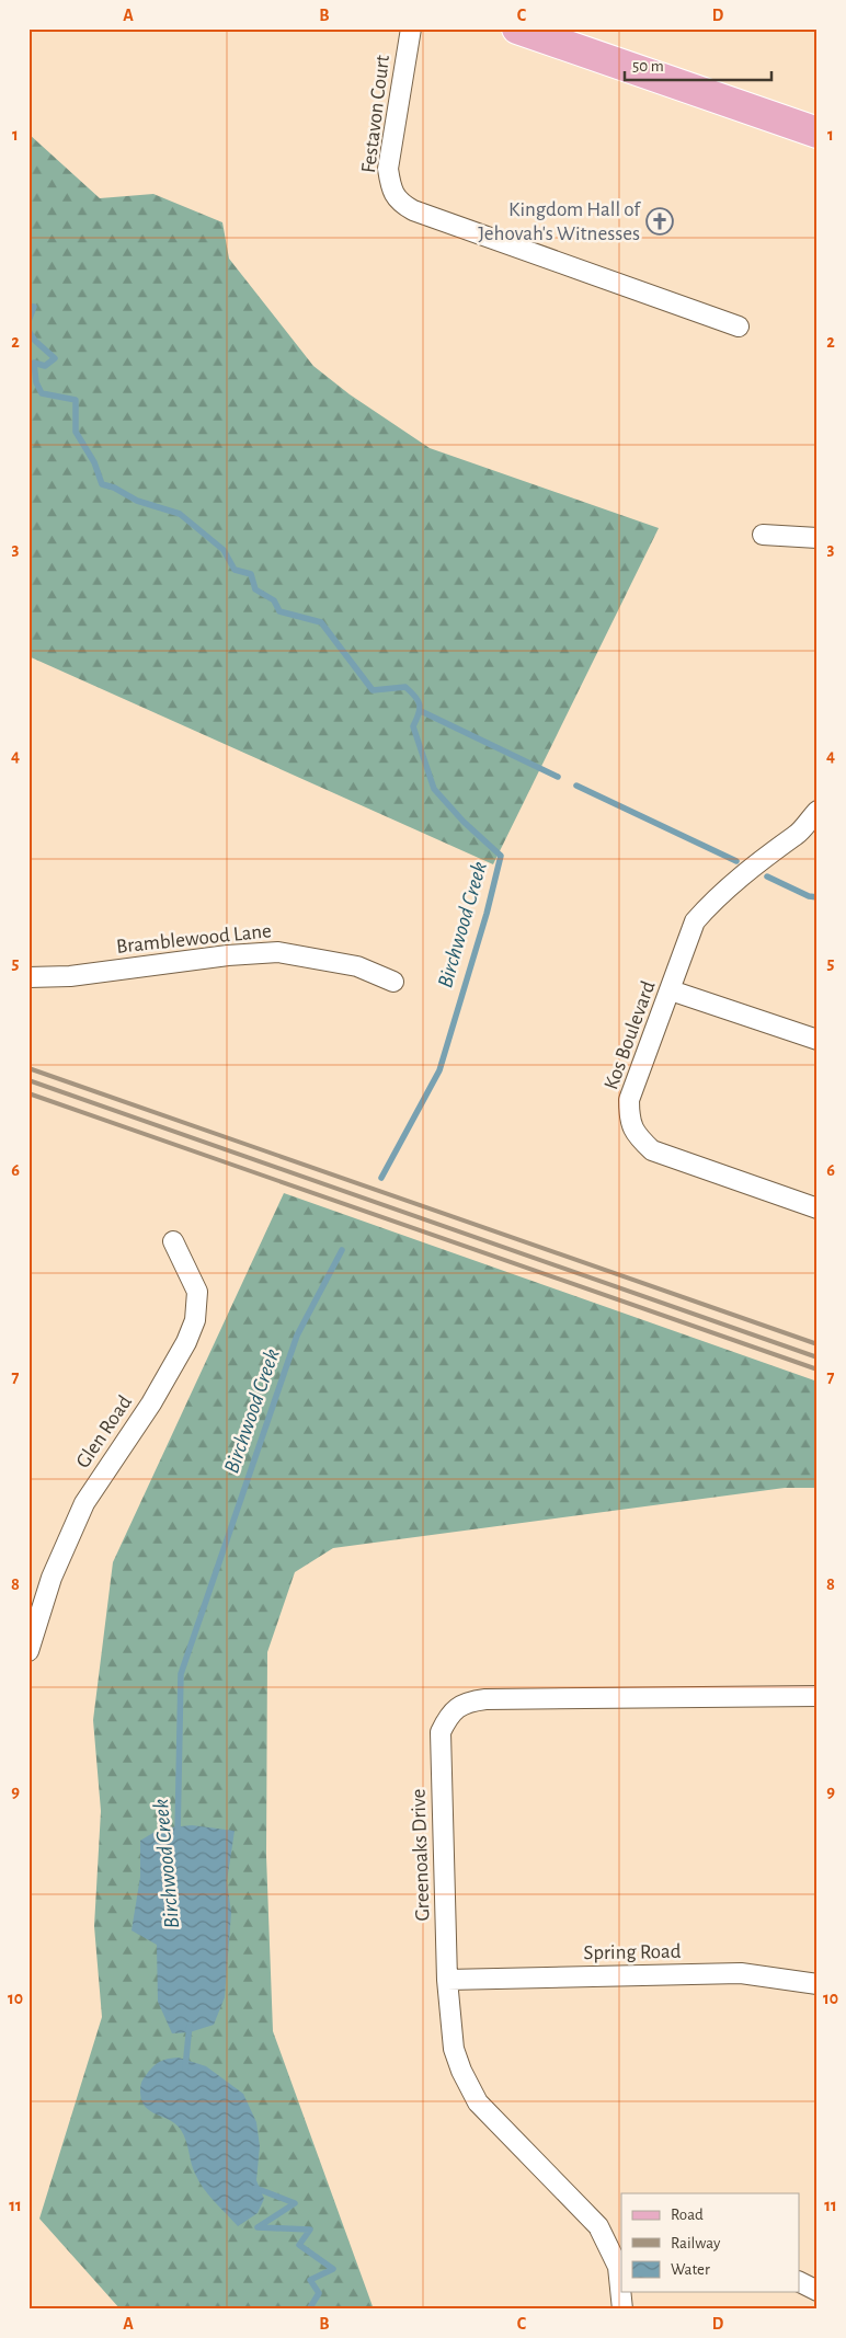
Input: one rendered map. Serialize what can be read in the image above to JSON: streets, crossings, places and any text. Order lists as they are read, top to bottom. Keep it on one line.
{"streets":{"street":["Festavon Court","Bramblewood Lane","Kos Boulevard","Glen Road","Greenoaks Drive","Spring Road"]},"crossings":[["Greenoaks Drive","Spring Road"]],"water":["Birchwood Creek"],"places":{"church":["Kingdom Hall of Jehovah's Witnesses"]},"legend":["Road","Railway","Water"],"scale_bar":"50 m","grid":{"columns":["A","B","C","D"],"rows":["1","2","3","4","5","6","7","8","9","10","11"]}}
